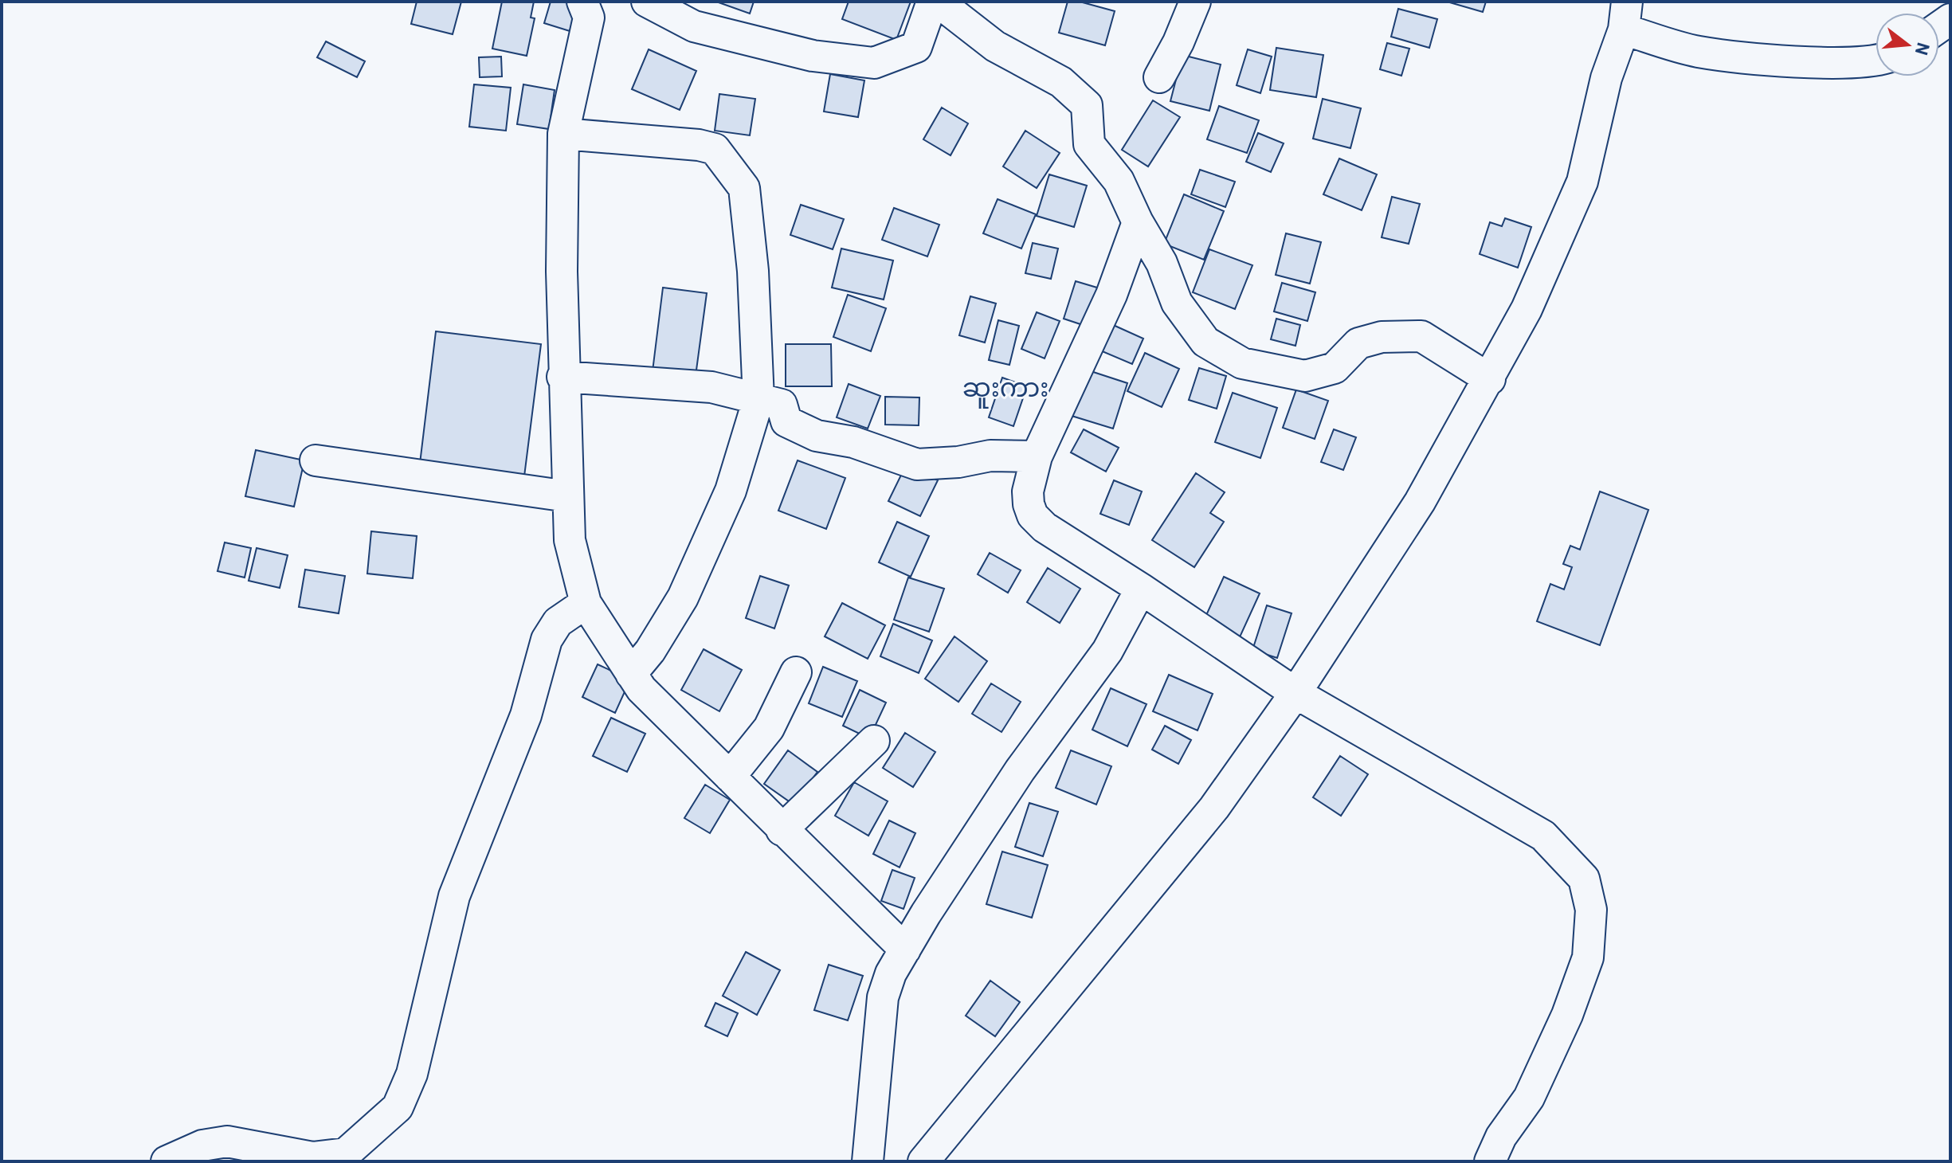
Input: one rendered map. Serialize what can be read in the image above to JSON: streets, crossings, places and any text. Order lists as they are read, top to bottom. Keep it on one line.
{"districts":["ဆူးကား"],"north":"right"}
